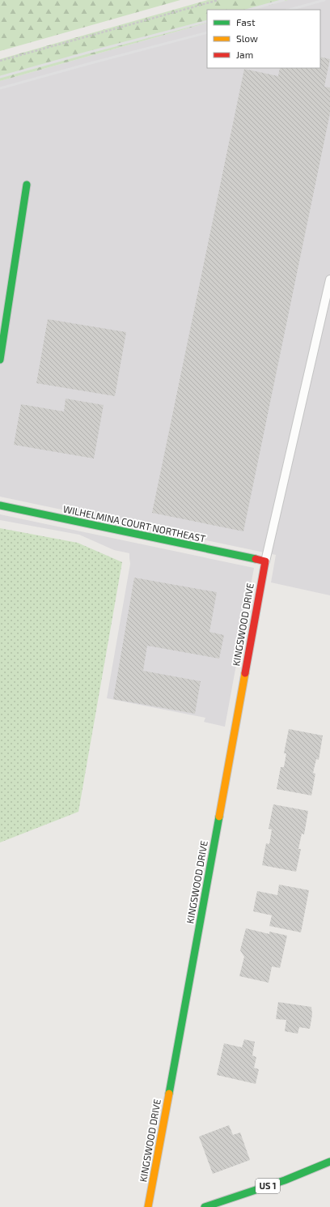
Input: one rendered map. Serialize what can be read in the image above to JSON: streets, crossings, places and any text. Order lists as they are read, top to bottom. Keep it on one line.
{"streets":{"street":["WILHELMINA COURT NORTHEAST","KINGSWOOD DRIVE","US 1"]},"crossings":[["WILHELMINA COURT NORTHEAST","KINGSWOOD DRIVE"]],"legend":["Fast","Slow","Jam"]}
